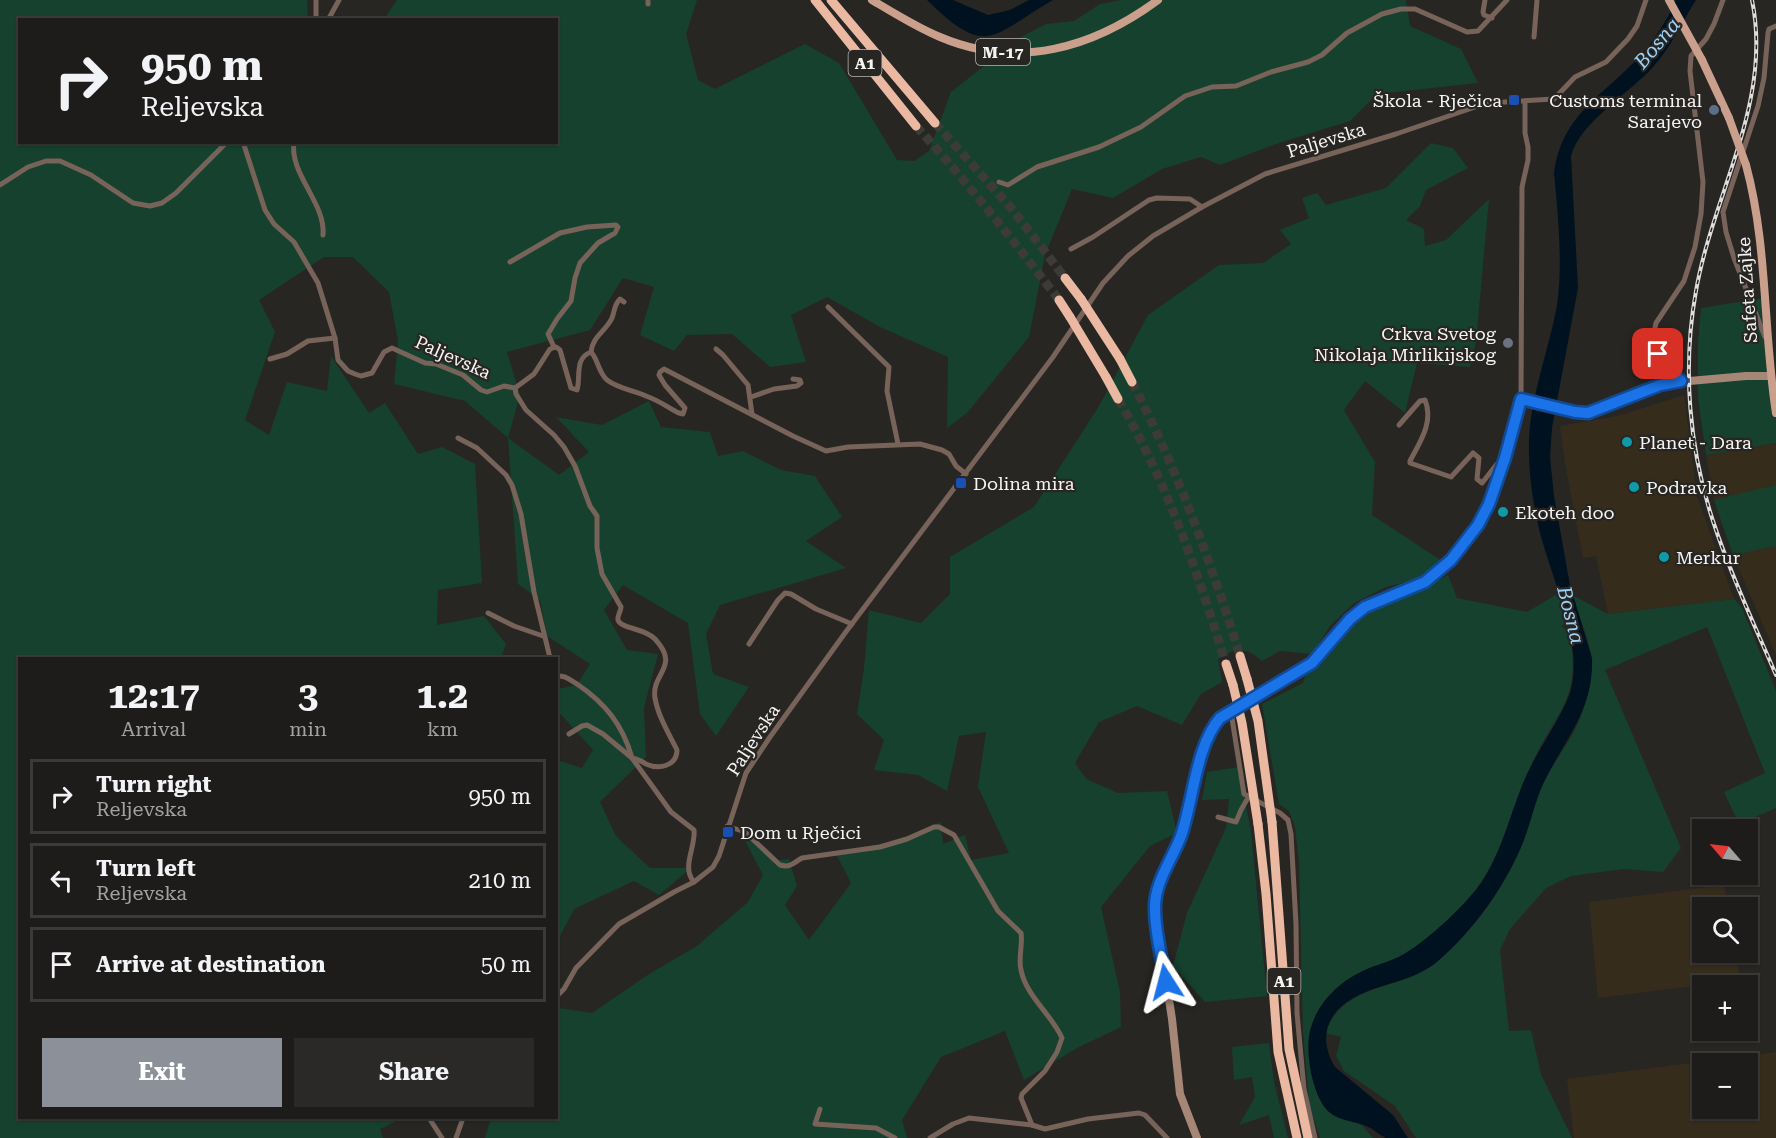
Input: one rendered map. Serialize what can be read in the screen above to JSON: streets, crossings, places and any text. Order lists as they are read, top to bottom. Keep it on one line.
{"streets":{"highway":["A1"],"main road":["M-17","Safeta Zajke"],"street":["Paljevska"]},"water":["Bosna"],"places":{"transit":["Škola - Rječica","Dolina mira","Dom u Rječici"],"other":["Customs terminal Sarajevo","Crkva Svetog Nikolaja Mirlikijskog","Planet - Dara","Podravka","Ekoteh doo","Merkur"]},"north":"top left","page":{"turn":["950 m","Reljevska"],"eta":["12:17","Arrival","3","min","1.2","km"],"list":[{"name":"Turn right","note":"Reljevska","value":"950 m"},{"name":"Turn left","note":"Reljevska","value":"210 m"},{"name":"Arrive at destination","value":"50 m"}],"map_buttons":["+","−"],"buttons":["Exit","Share"]}}
